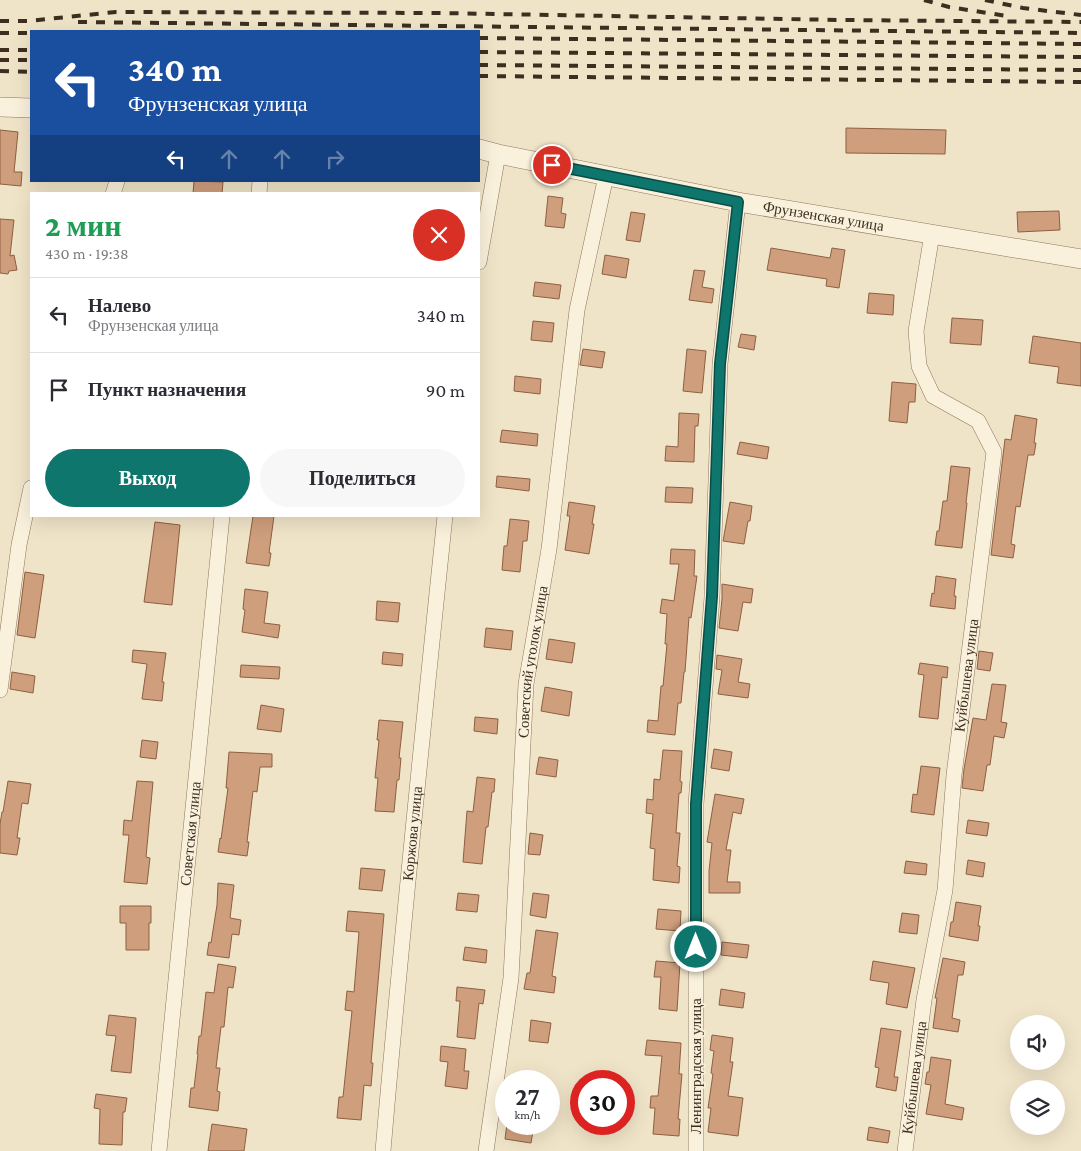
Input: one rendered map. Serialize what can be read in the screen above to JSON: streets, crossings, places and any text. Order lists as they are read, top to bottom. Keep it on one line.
{"streets":{"street":["Фрунзенская улица","Советский уголок улица","Куйбышева улица","Коржова улица","Советская улица","Ленинградская улица"]},"crossings":[["Фрунзенская улица","Советский уголок улица"],["Фрунзенская улица","Куйбышева улица"],["Фрунзенская улица","Ленинградская улица"]],"page":{"turn":["340 m","Фрунзенская улица"],"heading":["2 мин","430 m · 19:38"],"list":[{"name":"Налево","note":"Фрунзенская улица","value":"340 m"},{"name":"Пункт назначения","value":"90 m"}],"buttons":["Выход","Поделиться"],"speed":"27 km/h","limit":"30"}}
